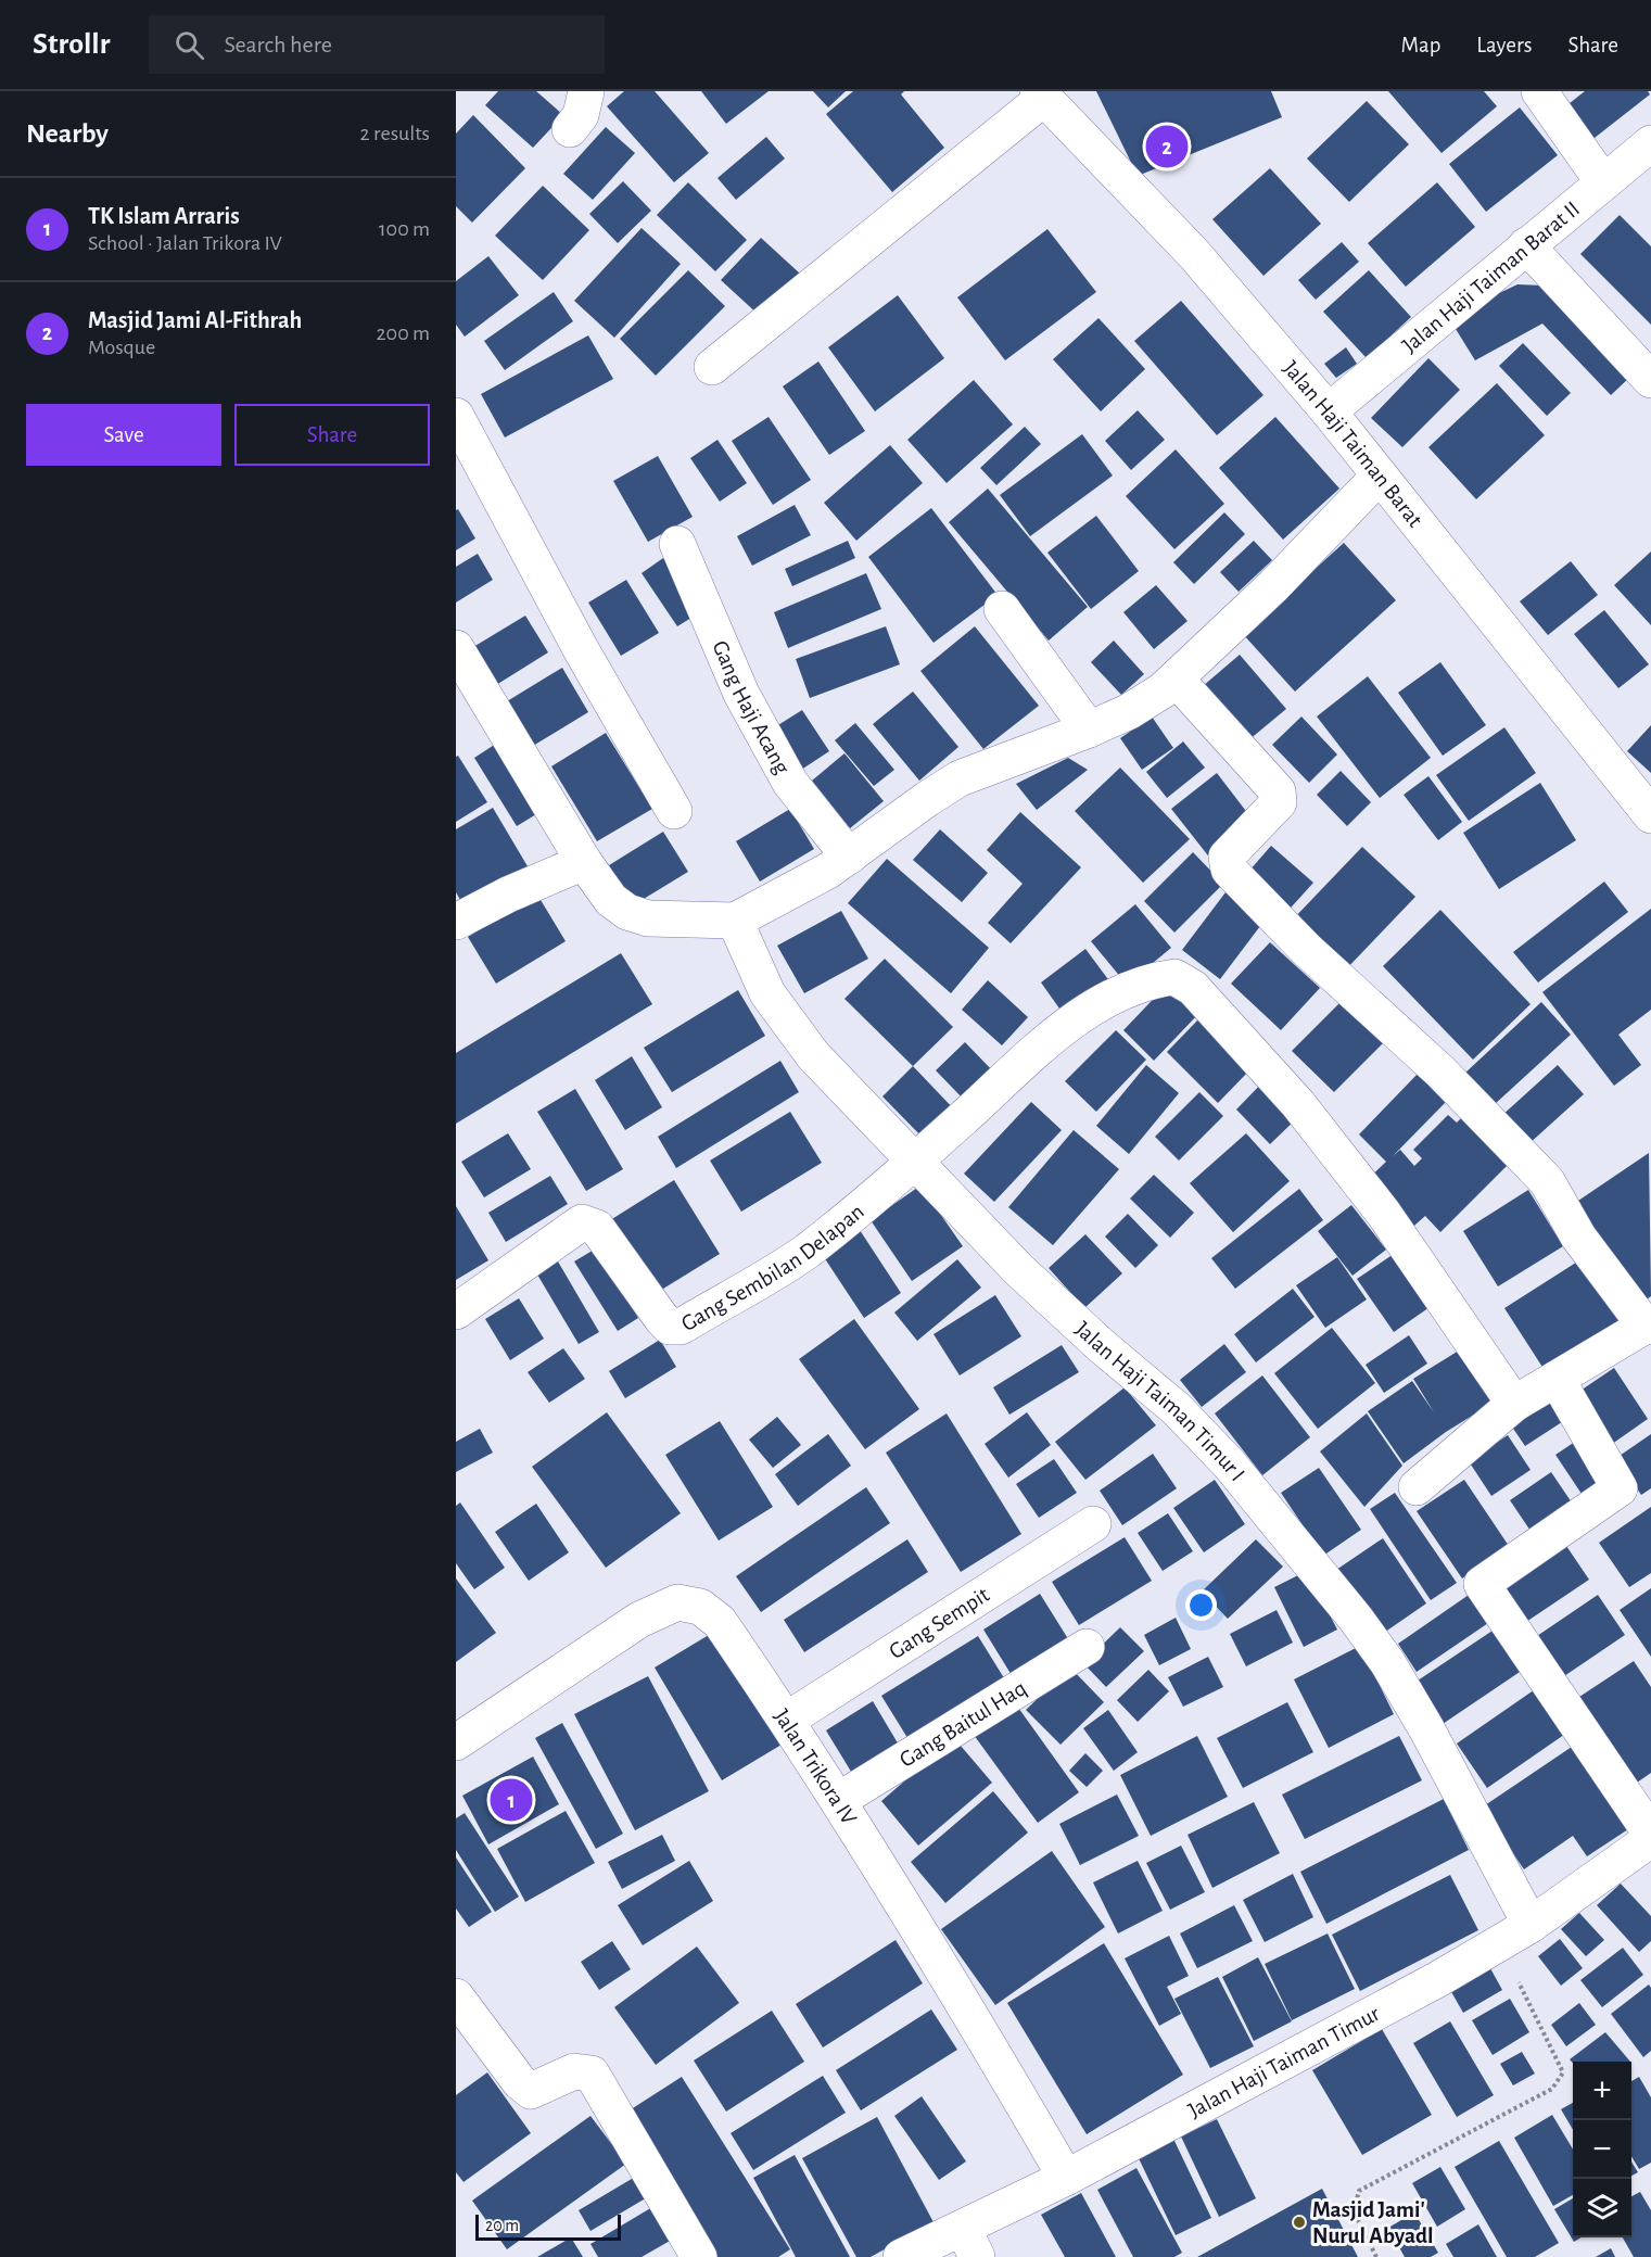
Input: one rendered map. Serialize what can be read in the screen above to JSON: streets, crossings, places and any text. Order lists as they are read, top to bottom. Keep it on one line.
{"streets":{"street":["Jalan Haji Taiman Barat II","Jalan Haji Taiman Barat","Gang Haji Acang","Gang Sembilan Delapan","Jalan Haji Taiman Timur I","Gang Sempit","Gang Baitul Haq","Jalan Trikora IV","Jalan Haji Taiman Timur"]},"crossings":[["Jalan Haji Taiman Barat II","Jalan Haji Taiman Barat"],["Gang Sembilan Delapan","Jalan Haji Taiman Timur I"],["Jalan Haji Taiman Timur I","Jalan Haji Taiman Timur"],["Gang Sempit","Jalan Trikora IV"],["Gang Baitul Haq","Jalan Trikora IV"],["Jalan Trikora IV","Jalan Haji Taiman Timur"]],"places":["Masjid Jami' Nurul Abyadl"],"scale_bar":"20 m","page":{"header":"Strollr","search":"Search here","nav":["Map","Layers","Share"],"heading":["Nearby","2 results"],"pins":["2","1"],"list":[{"mark":"1","name":"TK Islam Arraris","note":"School · Jalan Trikora IV","value":"100 m"},{"mark":"2","name":"Masjid Jami Al-Fithrah","note":"Mosque","value":"200 m"}],"buttons":["Save","Share"],"map_buttons":["+","−"],"scale":"20 m"}}
